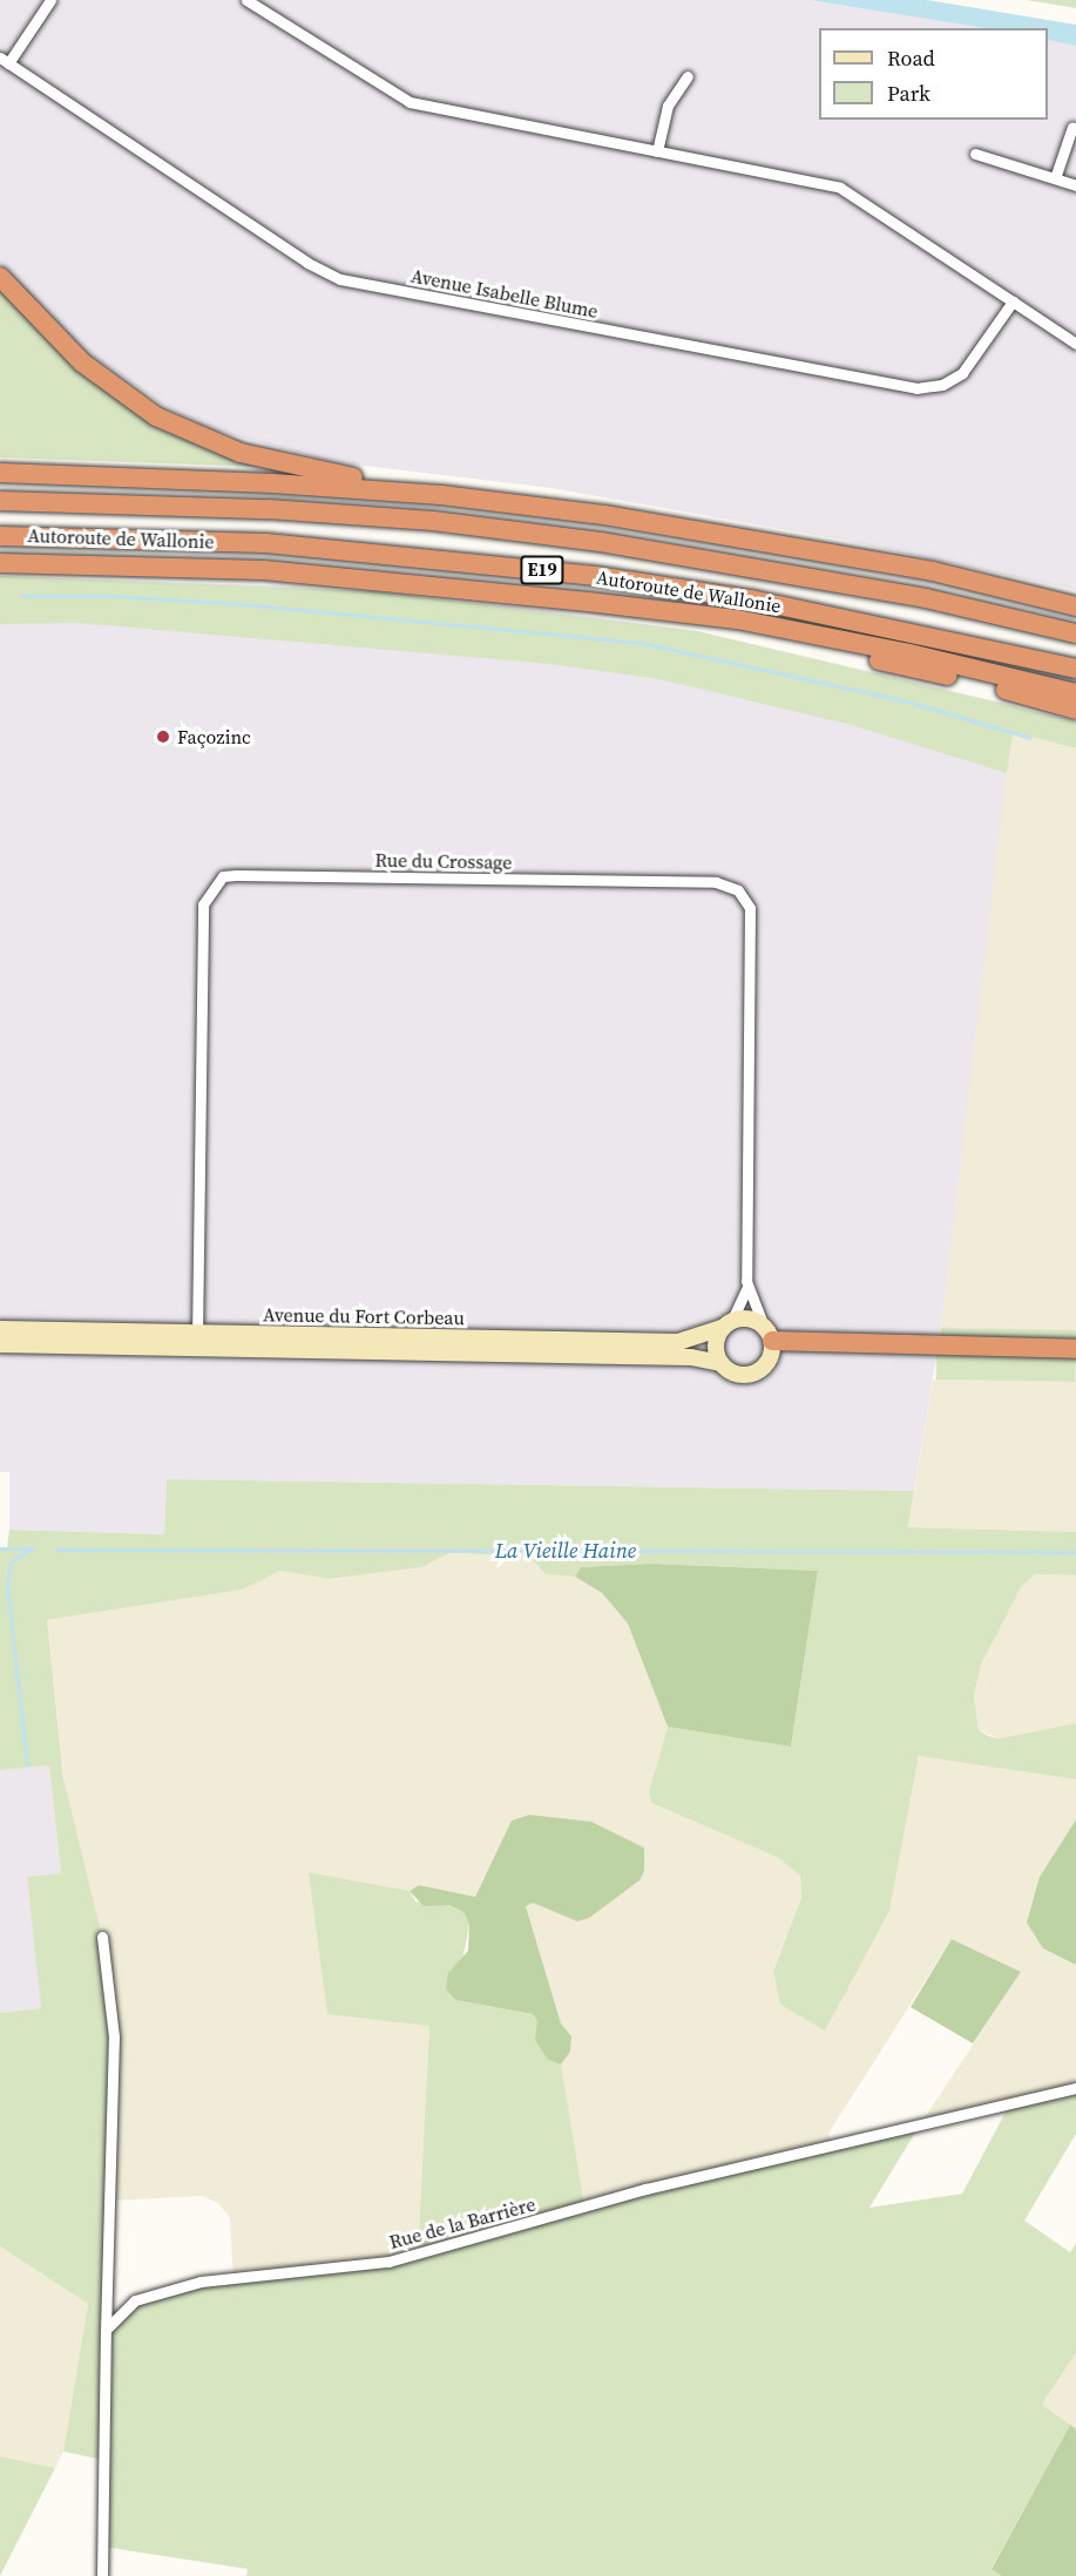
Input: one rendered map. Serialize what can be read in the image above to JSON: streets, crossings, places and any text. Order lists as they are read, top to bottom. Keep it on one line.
{"streets":{"highway":["Autoroute de Wallonie","E19"],"street":["Avenue Isabelle Blume","Rue du Crossage","Avenue du Fort Corbeau","Rue de la Barrière"]},"crossings":[["Rue du Crossage","Avenue du Fort Corbeau"]],"water":["La Vieille Haine"],"places":["Façozinc"],"legend":["Road","Park"]}
